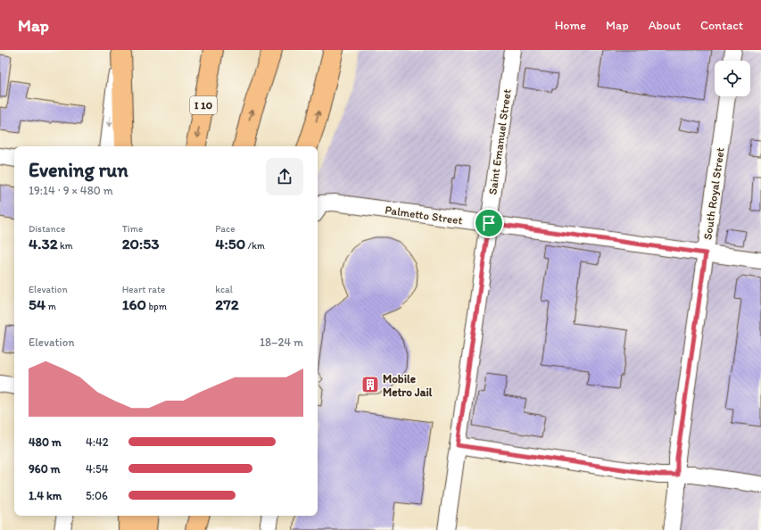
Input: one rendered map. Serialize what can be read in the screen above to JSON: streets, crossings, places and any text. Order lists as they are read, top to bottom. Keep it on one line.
{"streets":{"highway":["I 10"],"street":["Saint Emanuel Street","South Royal Street","Palmetto Street"]},"crossings":[["Saint Emanuel Street","Palmetto Street"],["South Royal Street","Palmetto Street"]],"places":{"building":["Mobile Metro Jail"]},"page":{"header":"Map","nav":["Home","Map","About","Contact"],"heading":["Evening run","19:14 · 9 × 480 m"],"stats":[["Distance","4.32 km"],["Time","20:53"],["Pace","4:50 /km"],["Elevation","54 m"],["Heart rate","160 bpm"],["kcal","272"]],"chart":["Elevation","18–24 m"],"list":[{"name":"480 m","note":"4:42"},{"name":"960 m","note":"4:54"},{"name":"1.4 km","note":"5:06"}]}}
